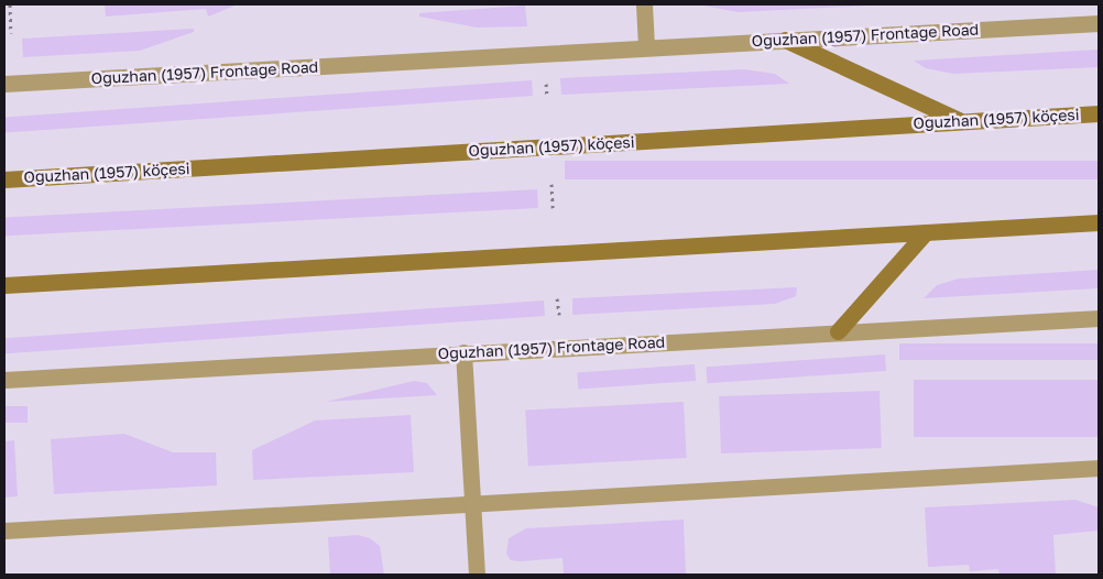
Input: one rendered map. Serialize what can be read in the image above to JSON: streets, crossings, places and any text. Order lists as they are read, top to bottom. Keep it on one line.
{"streets":{"main road":["Oguzhan (1957) köçesi"],"street":["Oguzhan (1957) Frontage Road"]}}
